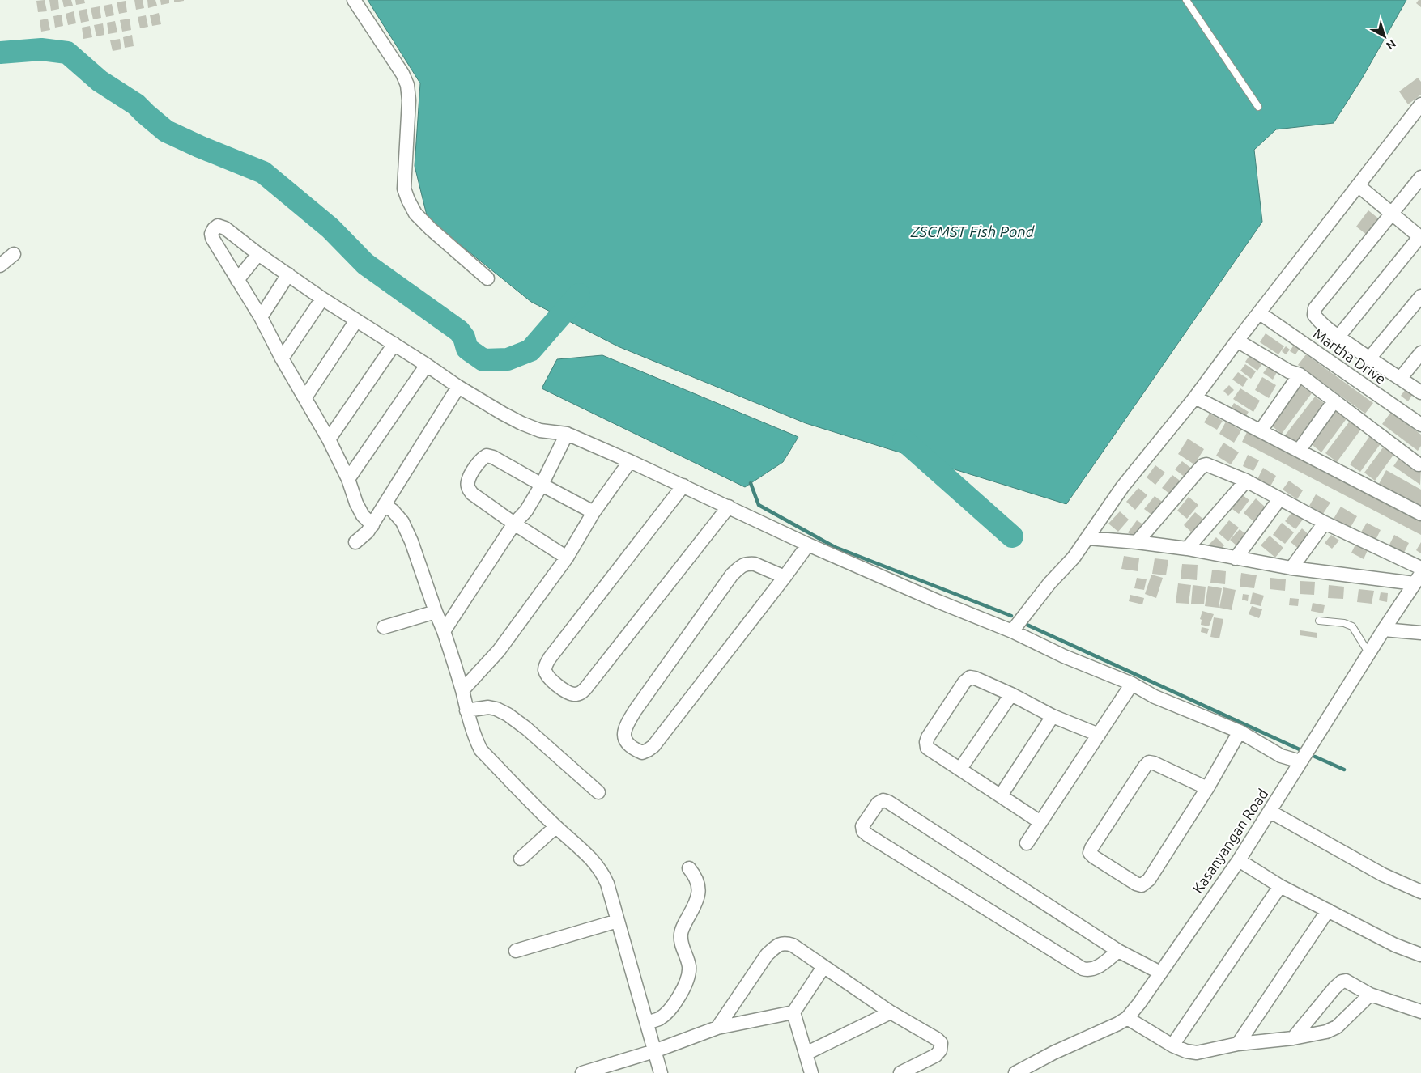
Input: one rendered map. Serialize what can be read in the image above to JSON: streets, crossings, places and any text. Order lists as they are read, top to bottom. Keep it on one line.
{"streets":{"street":["Martha Drive","Kasanyangan Road"]},"water":["ZSCMST Fish Pond"],"north":"bottom right"}
